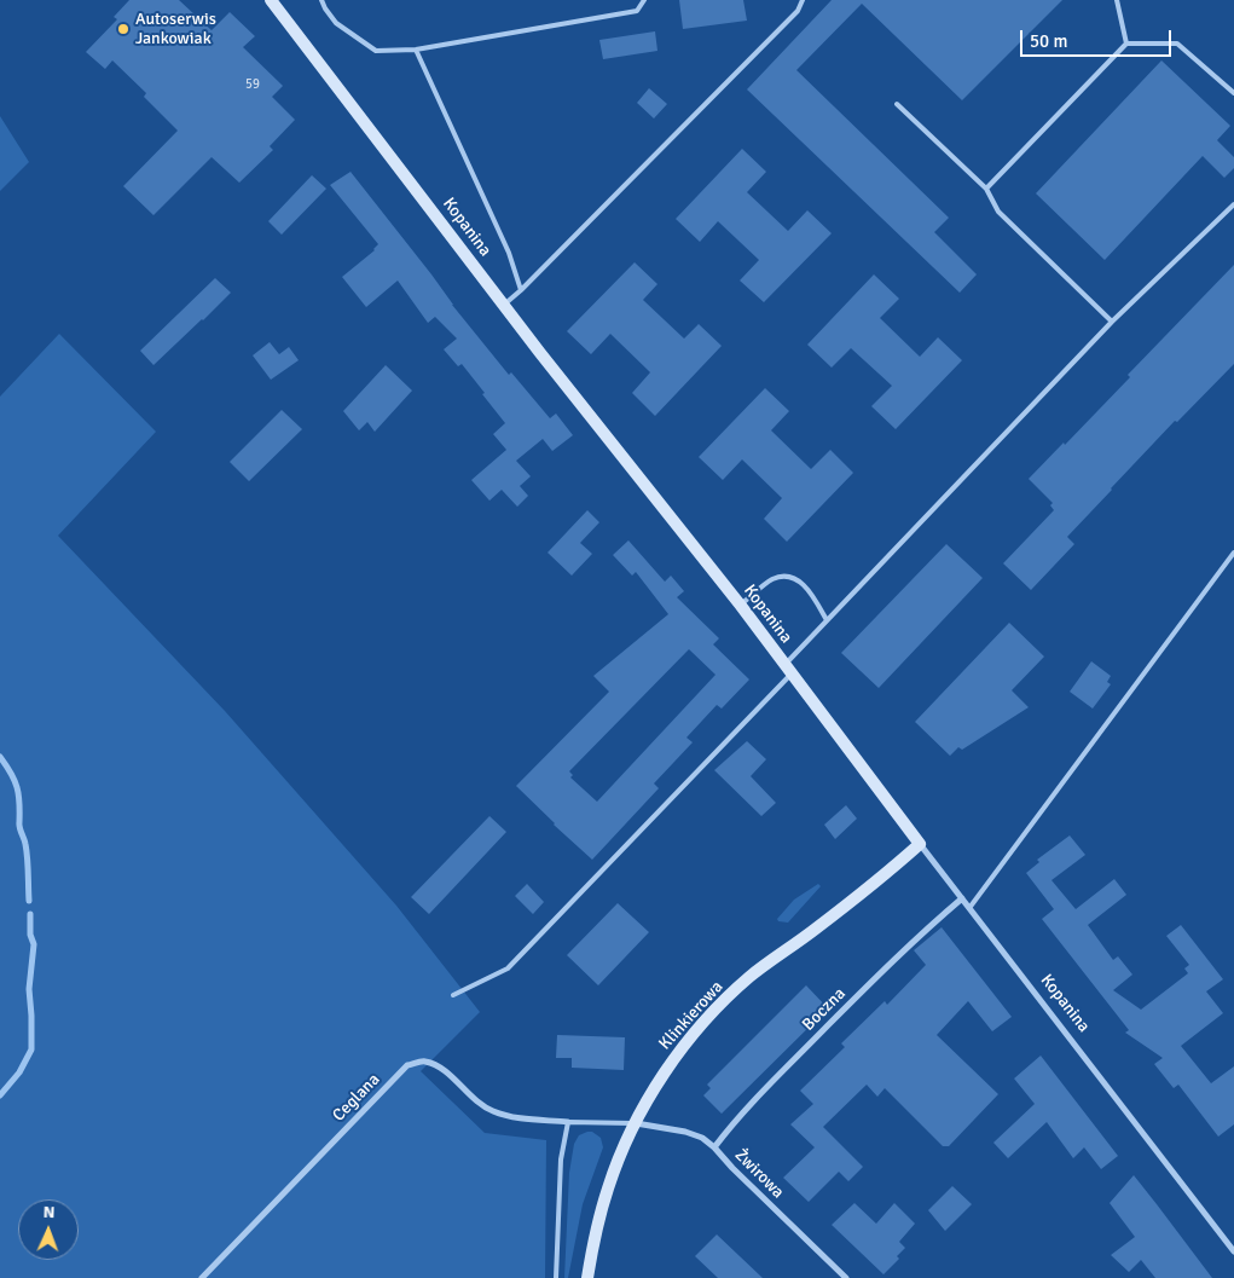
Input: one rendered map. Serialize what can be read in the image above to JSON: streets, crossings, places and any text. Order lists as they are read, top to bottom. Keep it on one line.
{"streets":{"street":["Kopanina","Boczna","Klinkierowa","Ceglana","Żwirowa"]},"crossings":[["Kopanina","Boczna"],["Kopanina","Klinkierowa"],["Boczna","Żwirowa"],["Klinkierowa","Żwirowa"]],"places":["Autoserwis Jankowiak"],"house_numbers":["59"],"scale_bar":"50 m","north":"top"}
